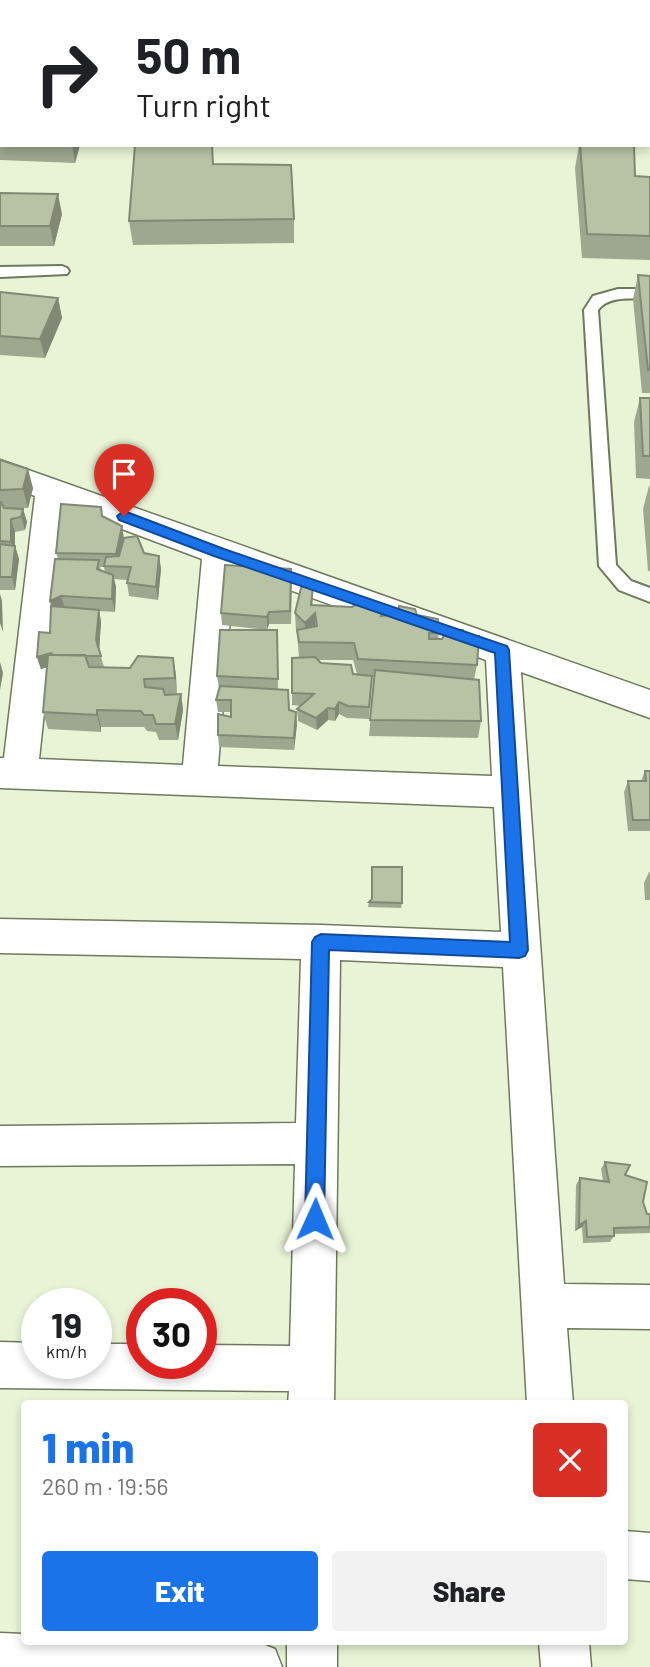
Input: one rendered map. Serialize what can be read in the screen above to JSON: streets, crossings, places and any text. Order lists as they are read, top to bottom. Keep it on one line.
{"page":{"turn":["50 m","Turn right"],"speed":"19 km/h","limit":"30","heading":["1 min","260 m · 19:56"],"buttons":["Exit","Share"]}}
